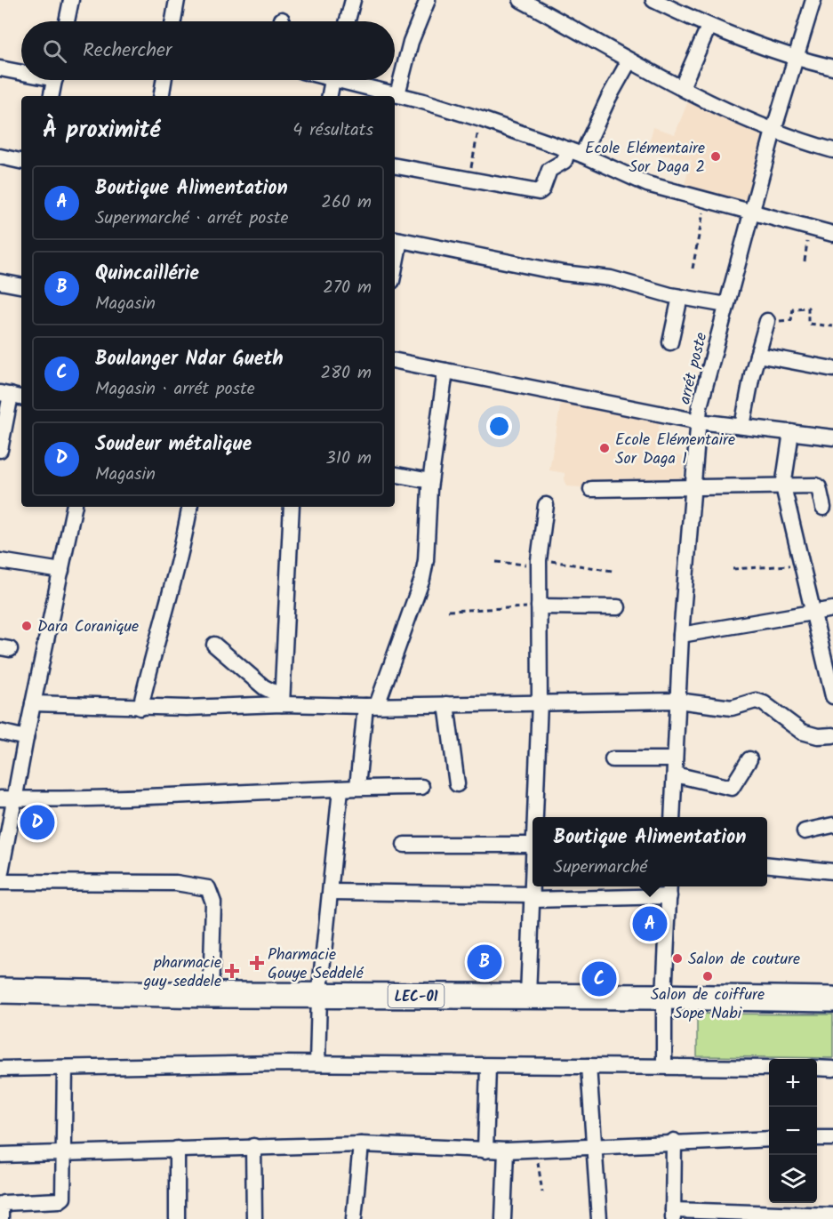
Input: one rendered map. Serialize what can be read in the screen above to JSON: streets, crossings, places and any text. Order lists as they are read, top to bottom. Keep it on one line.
{"streets":{"highway":["LEC-01"],"street":["arrét poste"]},"places":{"other":["Ecole Elémentaire Sor Daga 2","Ecole Elémentaire Sor Daga 1","Dara Coranique","Salon de couture","Salon de coiffure Sope Nabi"],"health":["Pharmacie Gouye Seddelé","pharmacie guy seddele"]},"page":{"search":"Rechercher","heading":["À proximité","4 résultats"],"list":[{"mark":"A","name":"Boutique Alimentation","note":"Supermarché · arrét poste","value":"260 m"},{"mark":"B","name":"Quincaillérie","note":"Magasin","value":"270 m"},{"mark":"C","name":"Boulanger Ndar Gueth","note":"Magasin · arrét poste","value":"280 m"},{"mark":"D","name":"Soudeur métalique","note":"Magasin","value":"310 m"}],"pins":["D","A","B","C"],"popup":["Boutique Alimentation","Supermarché"],"map_buttons":["+","−"]}}
